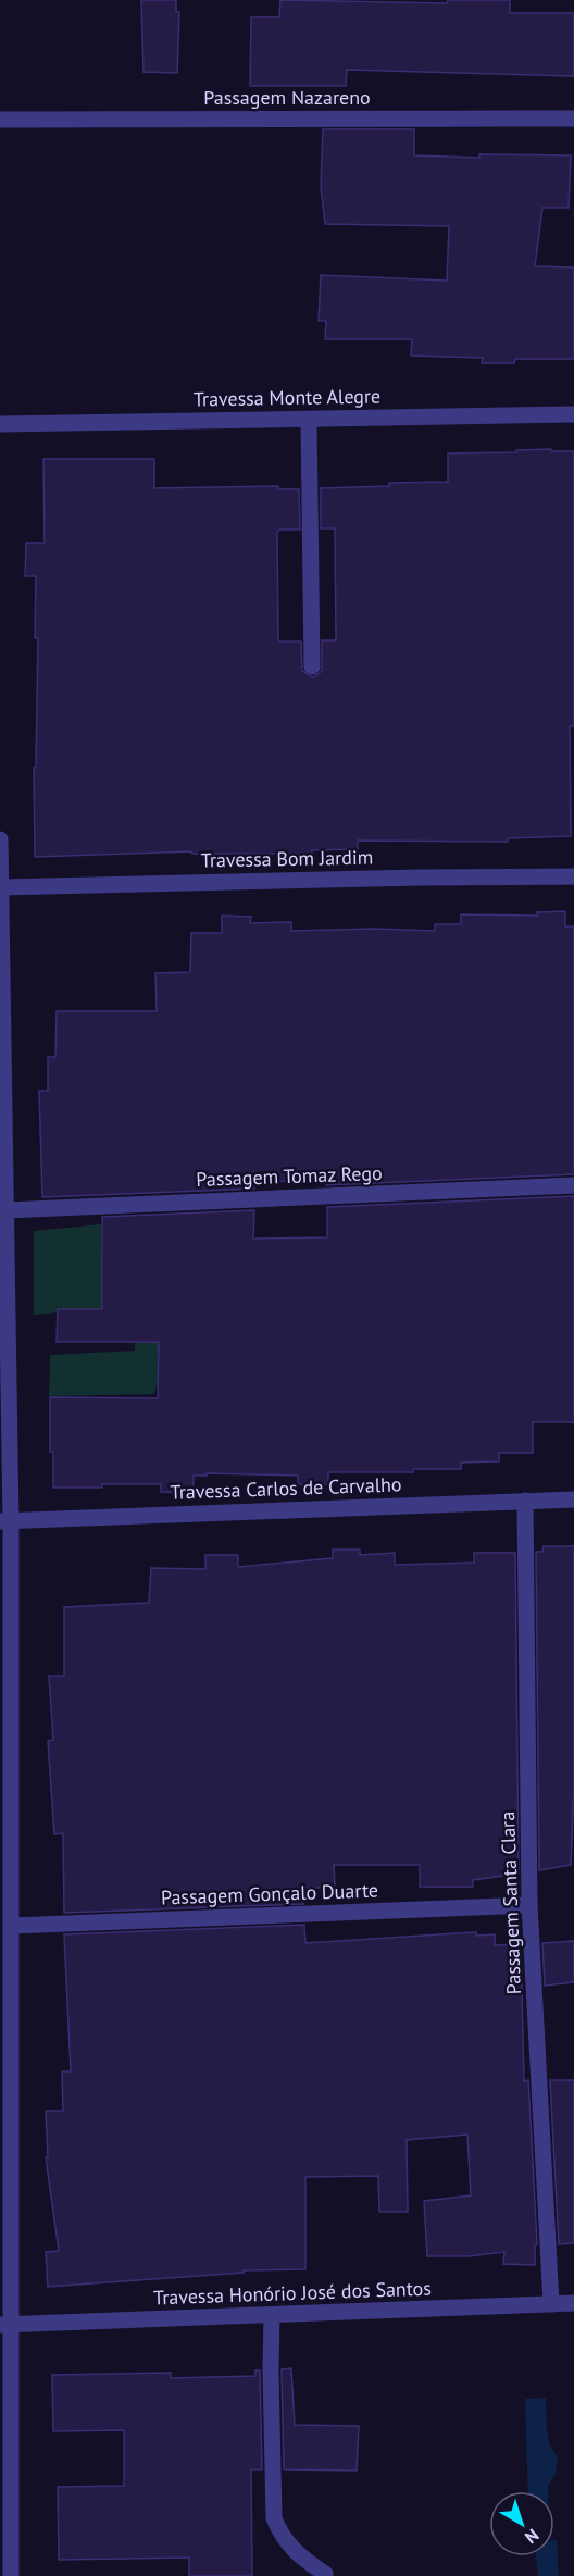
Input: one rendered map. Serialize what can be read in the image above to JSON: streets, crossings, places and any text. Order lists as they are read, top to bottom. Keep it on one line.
{"streets":{"street":["Passagem Nazareno","Travessa Monte Alegre","Travessa Bom Jardim","Passagem Tomaz Rego","Travessa Carlos de Carvalho","Passagem Gonçalo Duarte","Passagem Santa Clara","Travessa Honório José dos Santos"]},"crossings":[["Travessa Carlos de Carvalho","Passagem Santa Clara"],["Passagem Gonçalo Duarte","Passagem Santa Clara"],["Passagem Santa Clara","Travessa Honório José dos Santos"]],"north":"bottom right"}
